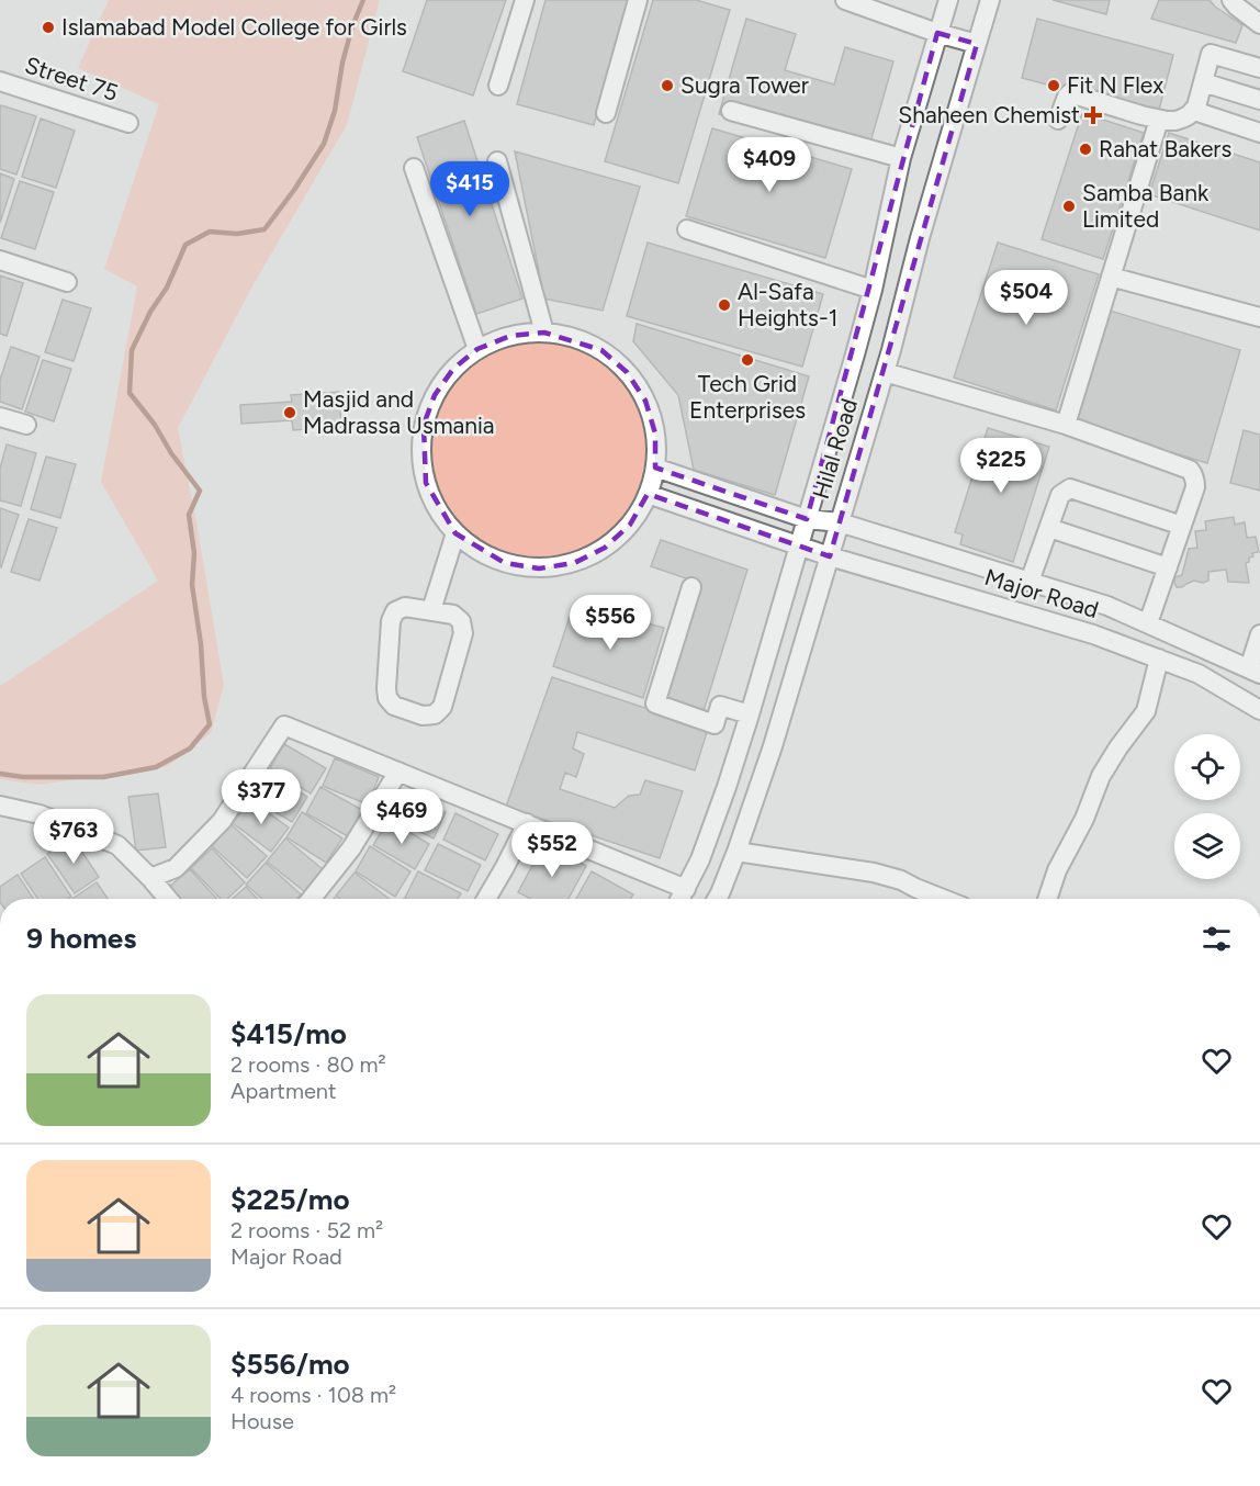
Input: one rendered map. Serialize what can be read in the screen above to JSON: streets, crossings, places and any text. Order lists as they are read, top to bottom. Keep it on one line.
{"streets":{"street":["Street 75","Hilal Road","Major Road"]},"crossings":[["Hilal Road","Major Road"]],"places":{"other":["Islamabad Model College for Girls","Sugra Tower","Fit N Flex","Rahat Bakers","Samba Bank Limited","Al-Safa Heights-1","Tech Grid Enterprises","Masjid and Madrassa Usmania"],"health":["Shaheen Chemist"]},"page":{"price":["$409","$415","$504","$225","$556","$377","$469","$763","$552"],"heading":"9 homes","list":[{"name":"$415/mo","note":"2 rooms · 80 m² · Apartment"},{"name":"$225/mo","note":"2 rooms · 52 m² · Major Road"},{"name":"$556/mo","note":"4 rooms · 108 m² · House"}]}}
